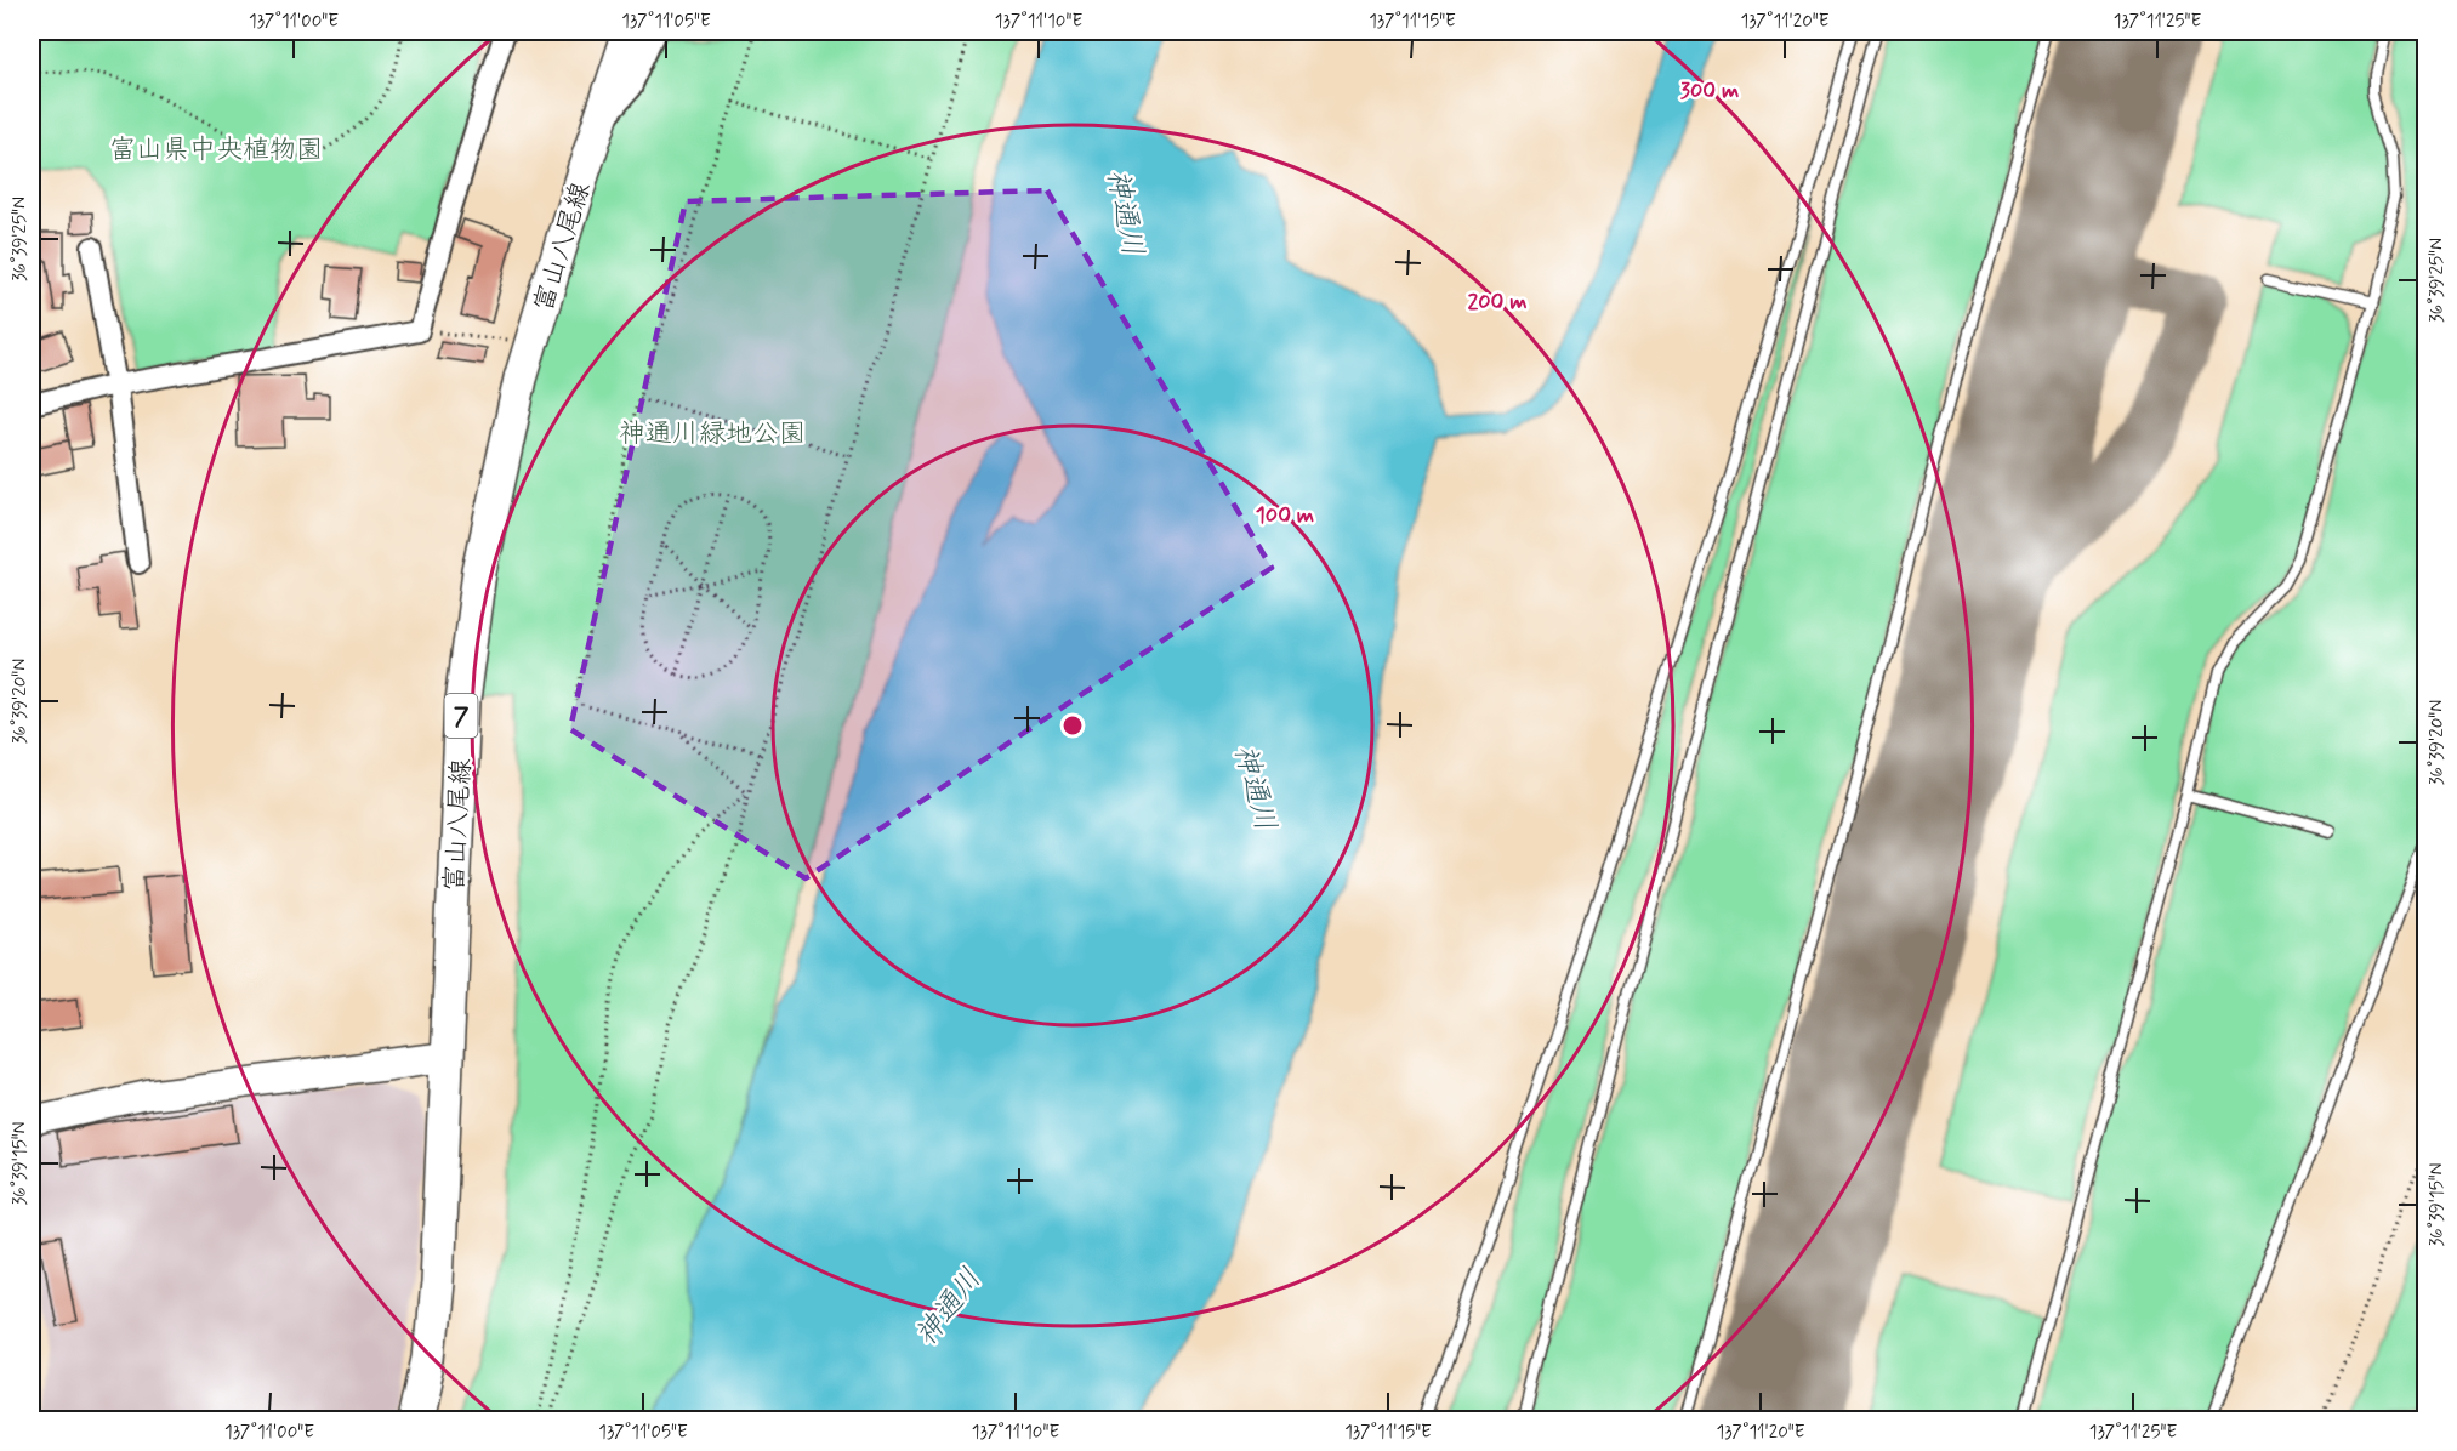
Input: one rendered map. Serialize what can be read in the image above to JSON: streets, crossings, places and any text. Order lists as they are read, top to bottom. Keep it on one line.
{"streets":{"main road":["富山八尾線","7"]},"water":["神通川"],"parks":["富山県中央植物園","神通川緑地公園"],"coordinates":["137°11'00\"E","137°11'05\"E","137°11'10\"E","137°11'15\"E","137°11'20\"E","137°11'25\"E","36°39'25\"N","36°39'20\"N","36°39'15\"N"],"rings":["300 m","200 m","100 m"]}
